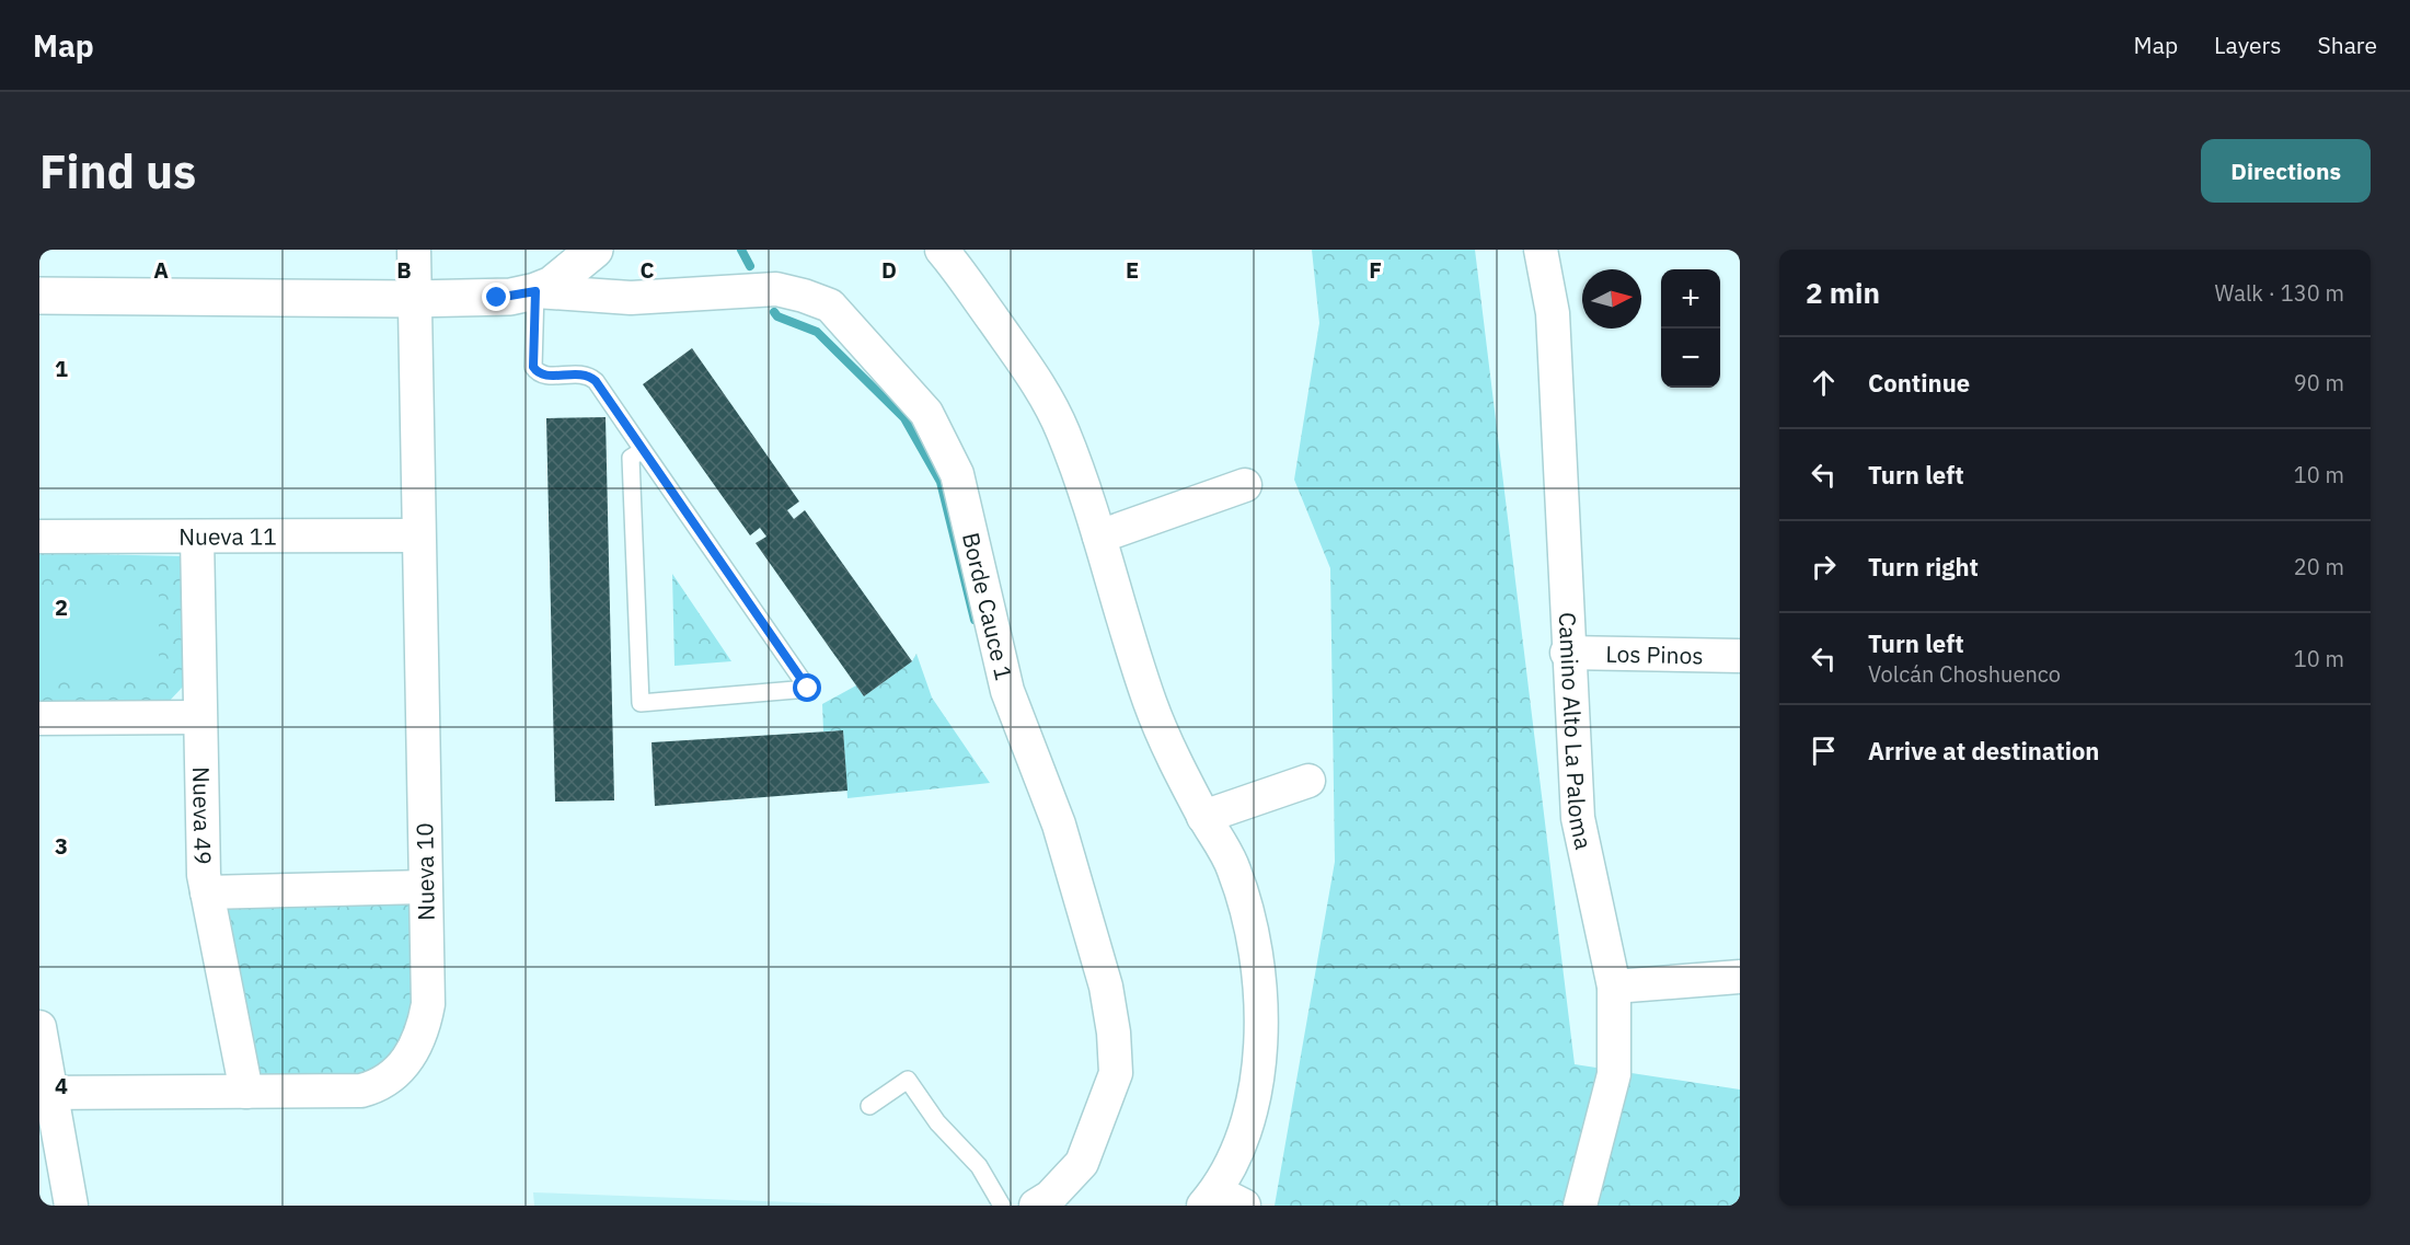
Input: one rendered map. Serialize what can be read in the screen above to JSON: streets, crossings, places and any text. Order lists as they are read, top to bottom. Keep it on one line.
{"streets":{"street":["Nueva 11","Borde Cauce 1","Los Pinos","Camino Alto La Paloma","Nueva 49","Nueva 10"]},"crossings":[["Nueva 11","Nueva 49"],["Nueva 11","Nueva 10"],["Los Pinos","Camino Alto La Paloma"],["Nueva 49","Nueva 10"]],"north":"right","page":{"header":"Map","nav":["Map","Layers","Share"],"buttons":"Directions","title":"Find us","heading":["2 min","Walk · 130 m"],"map_buttons":["+","−"],"list":[["Continue","90 m"],["Turn left","10 m"],["Turn right","20 m"],["Turn left","Volcán Choshuenco","10 m"],"Arrive at destination"]},"grid":{"columns":["A","B","C","D","E","F"],"rows":["1","2","3","4"]}}
